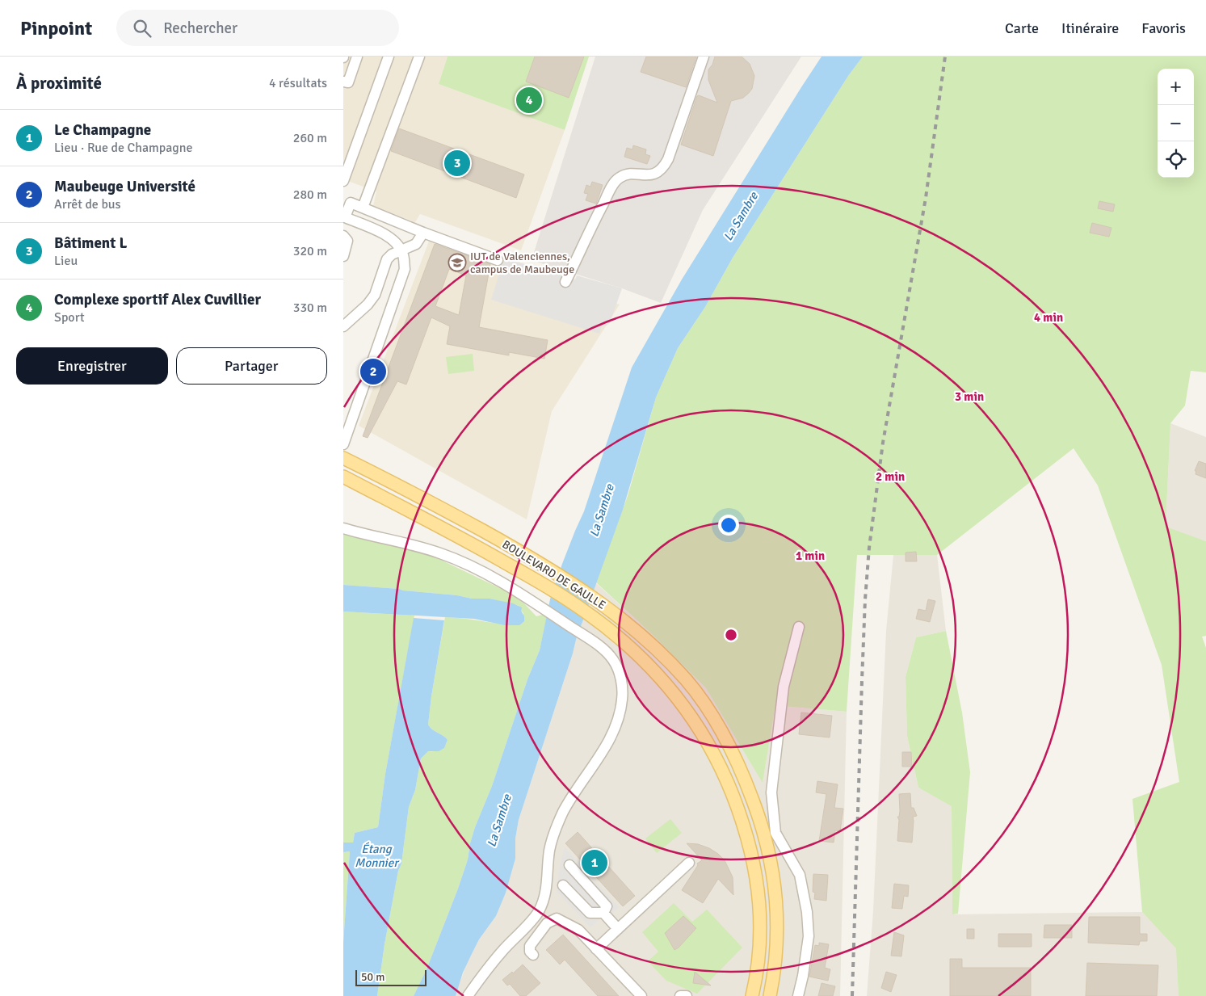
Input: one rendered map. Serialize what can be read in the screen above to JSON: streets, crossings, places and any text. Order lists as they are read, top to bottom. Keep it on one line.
{"streets":{"main road":["BOULEVARD DE GAULLE"]},"water":["La Sambre","Étang Monnier"],"places":{"school or university":["IUT de Valenciennes, campus de Maubeuge"]},"scale_bar":"50 m","page":{"header":"Pinpoint","search":"Rechercher","nav":["Carte","Itinéraire","Favoris"],"heading":["À proximité","4 résultats"],"map_buttons":["+","−"],"pins":["4","3","2","1"],"list":[{"mark":"1","name":"Le Champagne","note":"Lieu · Rue de Champagne","value":"260 m"},{"mark":"2","name":"Maubeuge Université","note":"Arrêt de bus","value":"280 m"},{"mark":"3","name":"Bâtiment L","note":"Lieu","value":"320 m"},{"mark":"4","name":"Complexe sportif Alex Cuvillier","note":"Sport","value":"330 m"}],"buttons":["Enregistrer","Partager"],"scale":"50 m"},"rings":["4 min","3 min","2 min","1 min"]}
